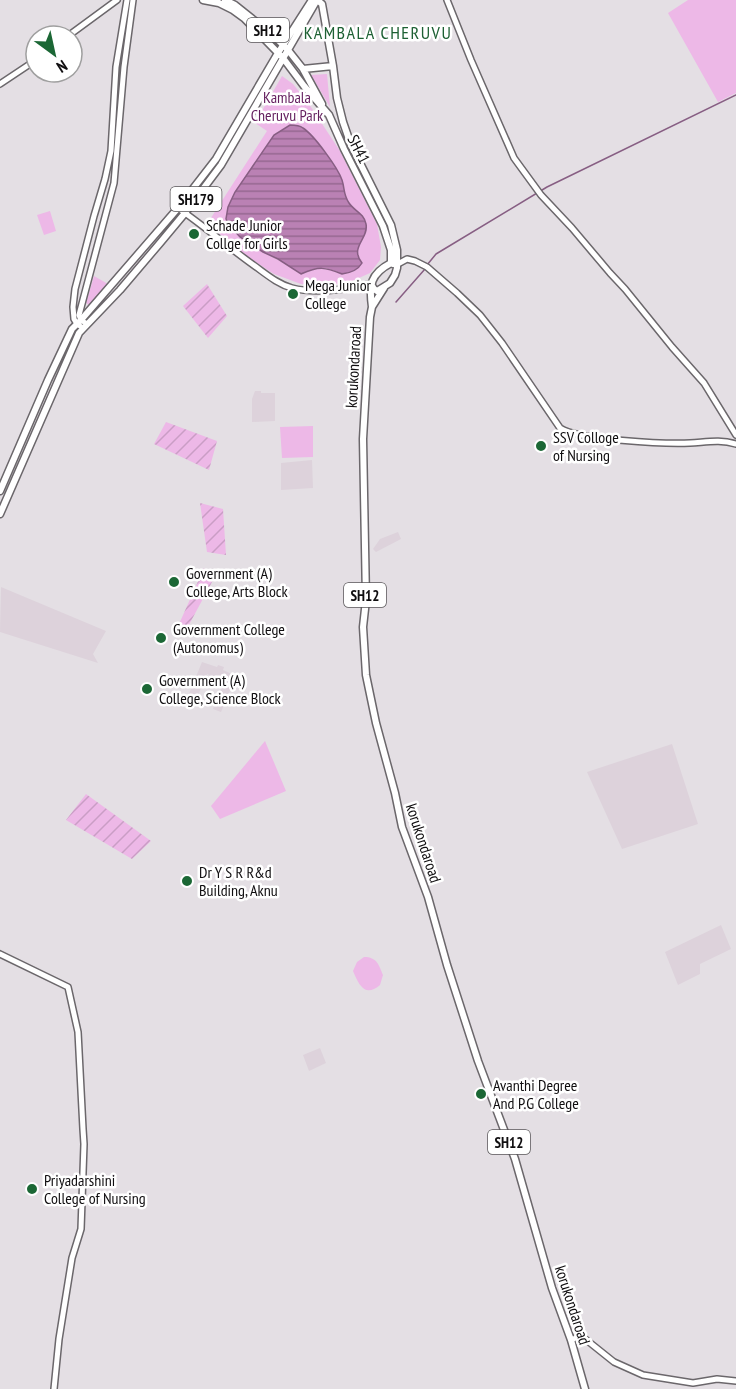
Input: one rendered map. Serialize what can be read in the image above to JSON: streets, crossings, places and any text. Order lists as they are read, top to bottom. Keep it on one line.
{"streets":{"main road":["SH12","SH41","SH179","korukondaroad"]},"crossings":[["SH12","SH41"],["SH12","SH179"],["SH12","korukondaroad"],["SH41","SH179"],["SH41","korukondaroad"]],"districts":["KAMBALA CHERUVU"],"parks":["Kambala Cheruvu Park"],"places":["Schade Junior Collge for Girls","Mega Junior College","SSV Colloge of Nursing","Government (A) College, Arts Block","Government College (Autonomus)","Government (A) College, Science Block","Dr Y S R R&d Building, Aknu","Avanthi Degree And P.G College","Priyadarshini College of Nursing"],"north":"bottom right"}
